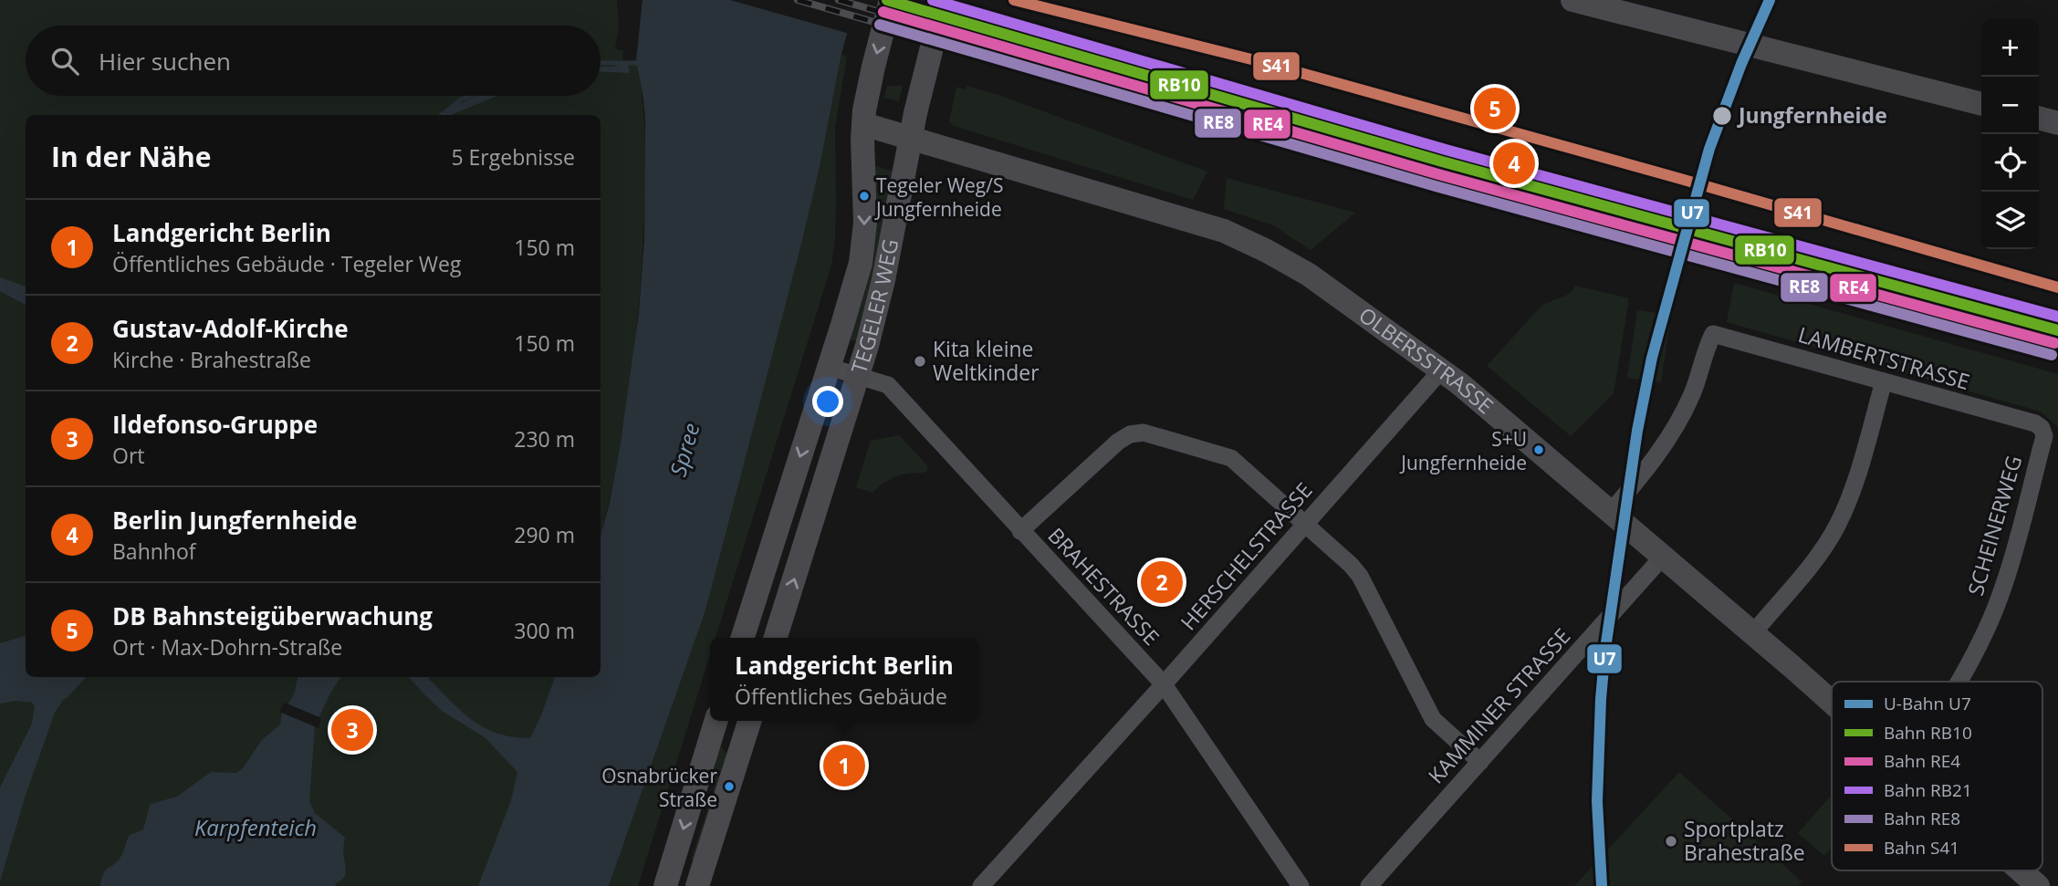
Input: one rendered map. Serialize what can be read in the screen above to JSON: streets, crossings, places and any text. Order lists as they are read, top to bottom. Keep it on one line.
{"streets":{"main road":["TEGELER WEG","OLBERSSTRASSE"],"street":["LAMBERTSTRASSE","SCHEINERWEG","HERSCHELSTRASSE","BRAHESTRASSE","KAMMINER STRASSE"]},"crossings":[["TEGELER WEG","OLBERSSTRASSE"],["TEGELER WEG","BRAHESTRASSE"],["LAMBERTSTRASSE","OLBERSSTRASSE"],["LAMBERTSTRASSE","SCHEINERWEG"],["OLBERSSTRASSE","HERSCHELSTRASSE"],["OLBERSSTRASSE","KAMMINER STRASSE"],["HERSCHELSTRASSE","BRAHESTRASSE"]],"water":["Spree","Karpfenteich"],"places":["Jungfernheide","Tegeler Weg/S Jungfernheide","Kita kleine Weltkinder","S+U Jungfernheide","Osnabrücker Straße","Sportplatz Brahestraße"],"lines":["metro line U7","rail line RB10","rail line RB21","rail line S41","rail line RE4","rail line RE8"],"legend":["U-Bahn U7","Bahn RB10","Bahn RE4","Bahn RB21","Bahn RE8","Bahn S41"],"page":{"map_buttons":["+","−"],"search":"Hier suchen","pins":["5","4","2","3","1"],"heading":["In der Nähe","5 Ergebnisse"],"list":[{"mark":"1","name":"Landgericht Berlin","note":"Öffentliches Gebäude · Tegeler Weg","value":"150 m"},{"mark":"2","name":"Gustav-Adolf-Kirche","note":"Kirche · Brahestraße","value":"150 m"},{"mark":"3","name":"Ildefonso-Gruppe","note":"Ort","value":"230 m"},{"mark":"4","name":"Berlin Jungfernheide","note":"Bahnhof","value":"290 m"},{"mark":"5","name":"DB Bahnsteigüberwachung","note":"Ort · Max-Dohrn-Straße","value":"300 m"}],"popup":["Landgericht Berlin","Öffentliches Gebäude"]}}
